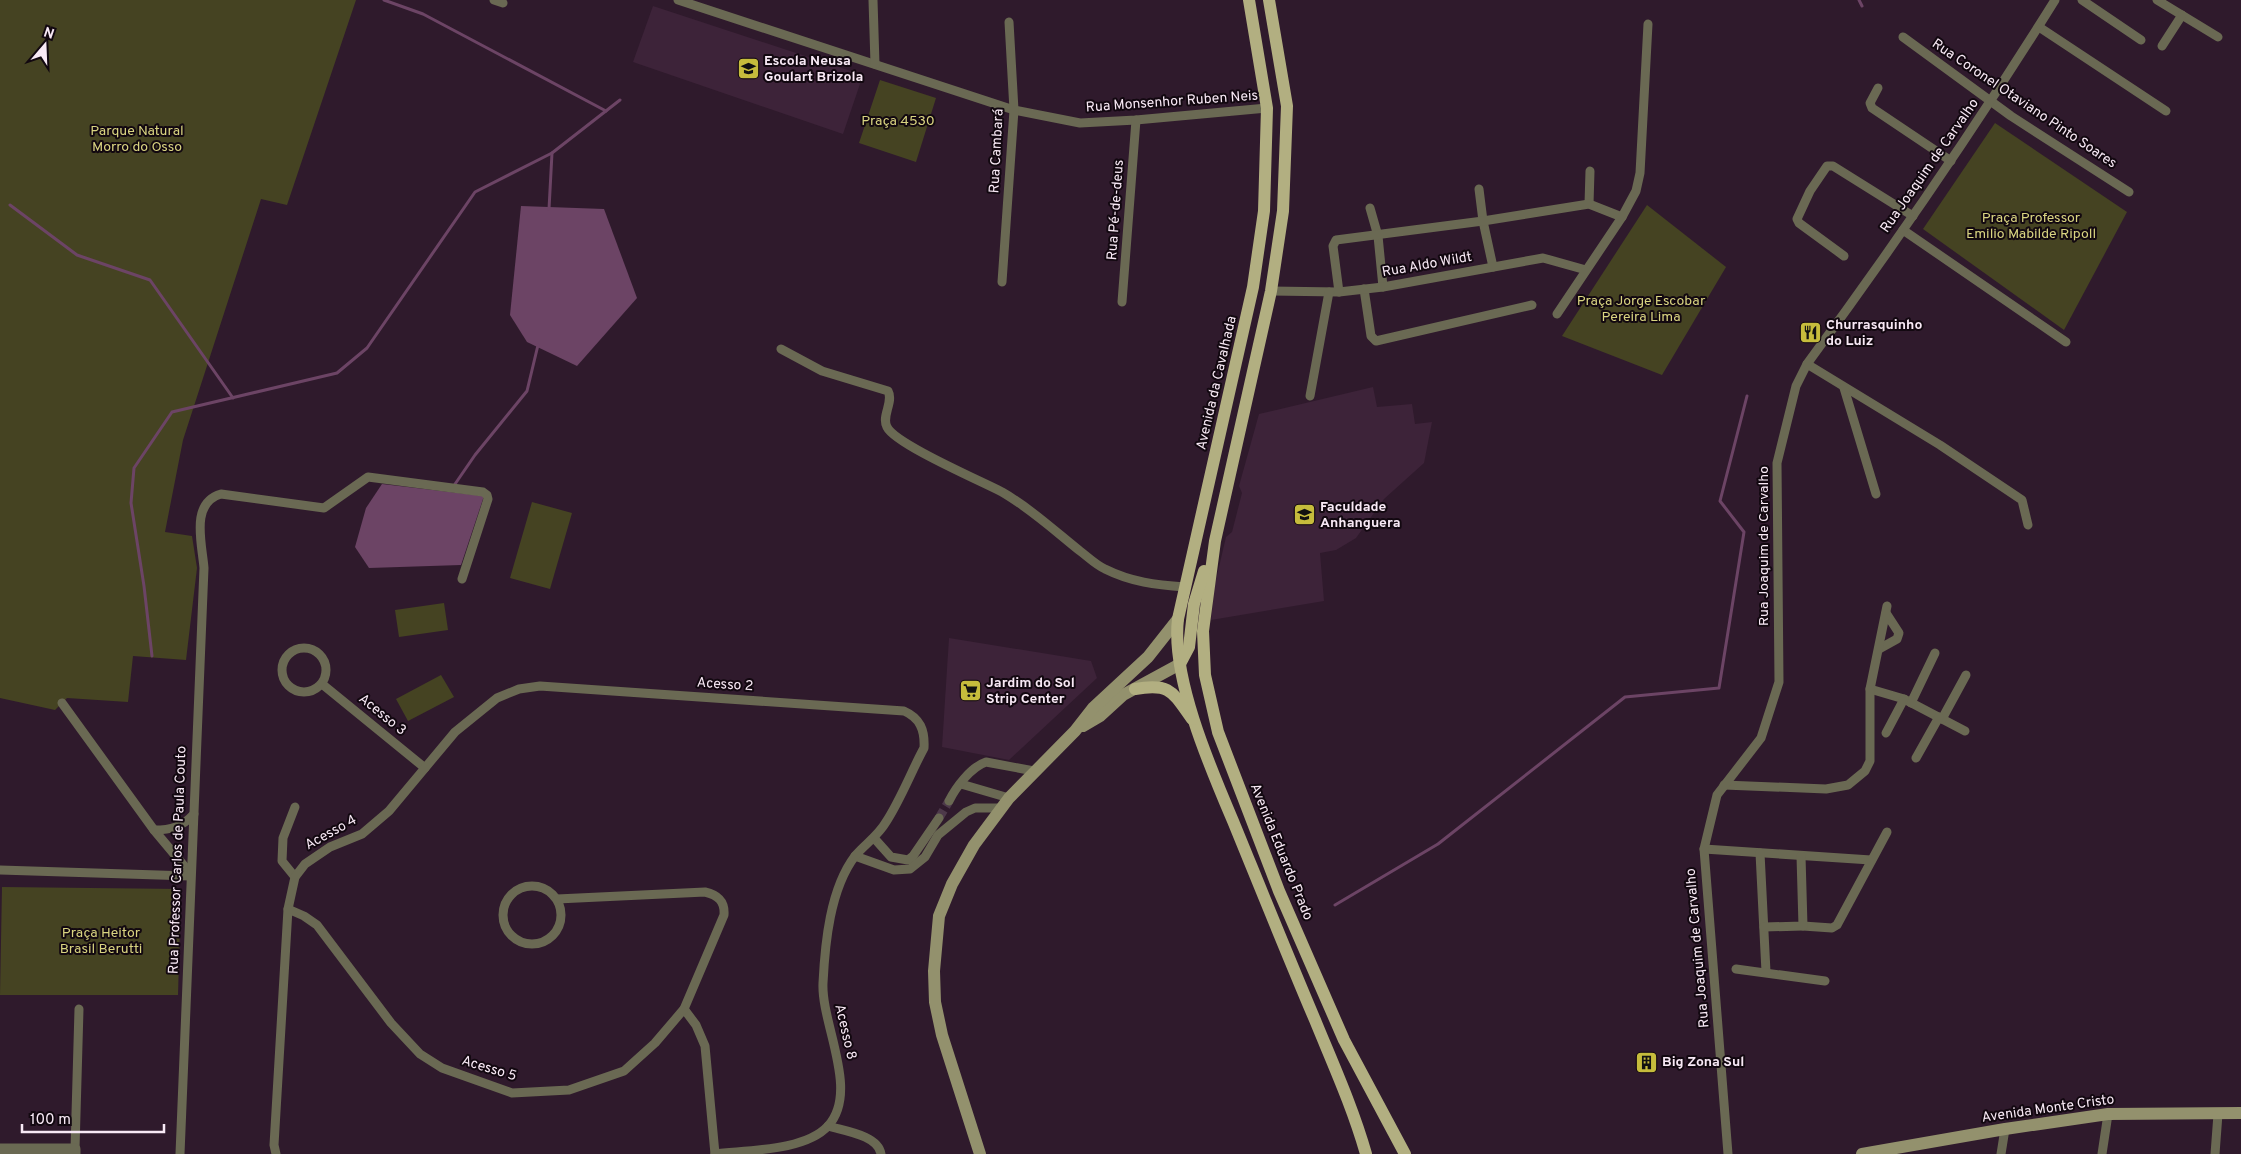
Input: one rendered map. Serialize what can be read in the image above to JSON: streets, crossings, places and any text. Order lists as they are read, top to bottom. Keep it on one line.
{"streets":{"main road":["Avenida da Cavalhada","Avenida Eduardo Prado","Avenida Monte Cristo"],"street":["Rua Monsenhor Ruben Neis","Rua Coronel Otaviano Pinto Soares","Rua Cambará","Rua Joaquim de Carvalho","Rua Pé-de-deus","Rua Aldo Wildt","Acesso 2","Acesso 3","Acesso 4","Rua Professor Carlos de Paula Couto","Acesso 8","Acesso 5"]},"crossings":[["Rua Monsenhor Ruben Neis","Rua Cambará"],["Rua Monsenhor Ruben Neis","Rua Pé-de-deus"],["Rua Monsenhor Ruben Neis","Avenida da Cavalhada"],["Rua Coronel Otaviano Pinto Soares","Rua Joaquim de Carvalho"],["Acesso 2","Acesso 3"],["Acesso 2","Acesso 4"],["Acesso 2","Acesso 8"],["Acesso 3","Acesso 4"]],"parks":["Praça 4530","Parque Natural Morro do Osso","Praça Professor Emilio Mabilde Ripoll","Praça Jorge Escobar Pereira Lima","Praça Heitor Brasil Berutti"],"places":{"school or university":["Escola Neusa Goulart Brizola","Faculdade Anhanguera"],"restaurant":["Churrasquinho do Luiz"],"supermarket":["Jardim do Sol Strip Center"],"building":["Big Zona Sul"]},"scale_bar":"100 m","north":"top"}
